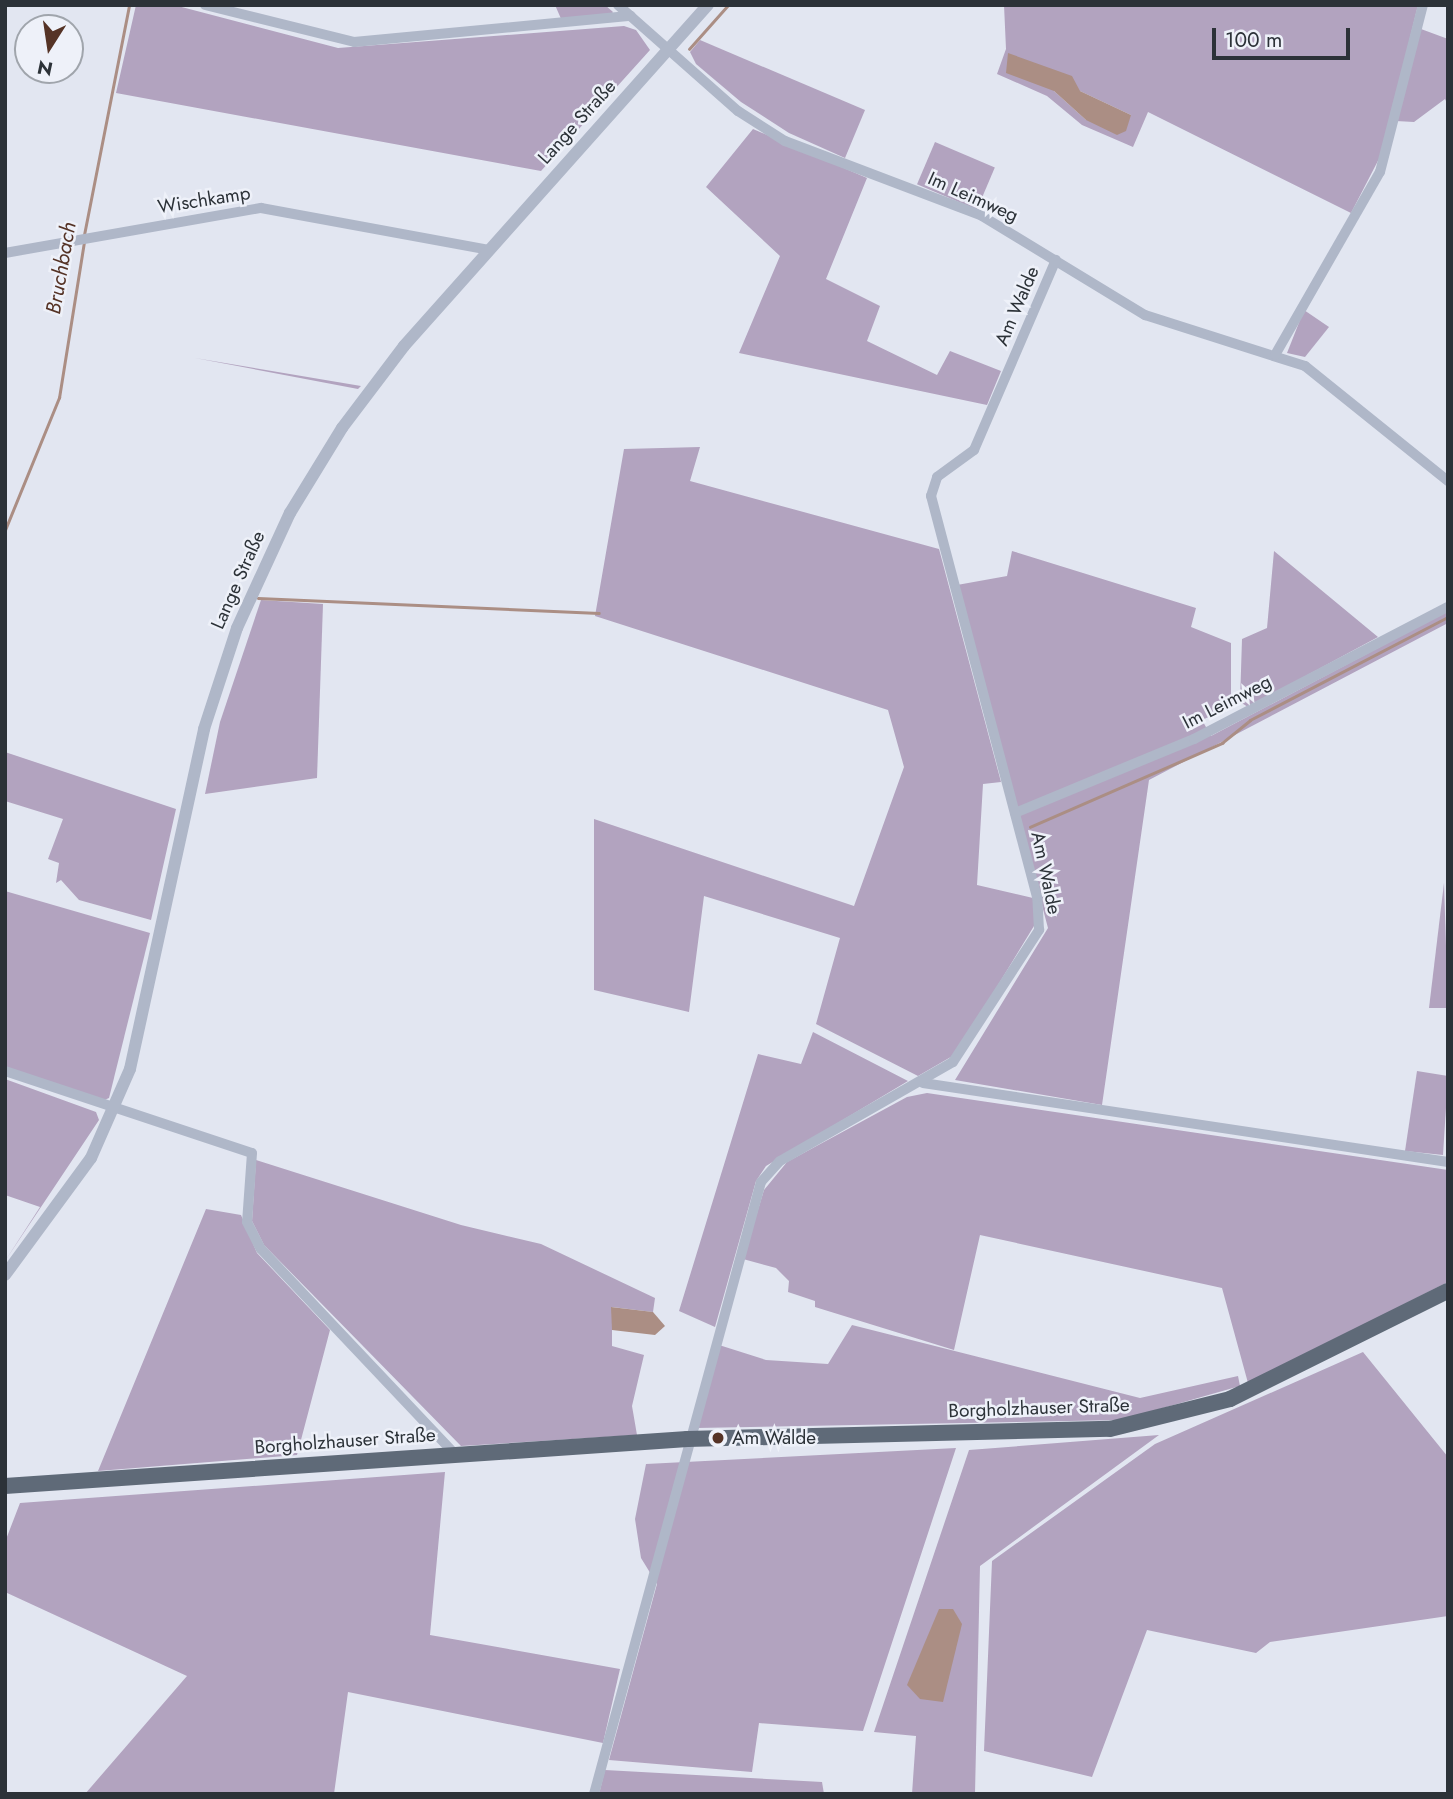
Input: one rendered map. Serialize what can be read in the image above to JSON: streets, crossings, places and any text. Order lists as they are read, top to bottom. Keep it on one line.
{"streets":{"main road":["Borgholzhauser Straße"],"street":["Lange Straße","Im Leimweg","Wischkamp","Am Walde"]},"crossings":[["Lange Straße","Im Leimweg"],["Lange Straße","Wischkamp"],["Im Leimweg","Am Walde"],["Am Walde","Borgholzhauser Straße"]],"water":["Bruchbach"],"places":["Am Walde"],"scale_bar":"100 m","north":"bottom"}
